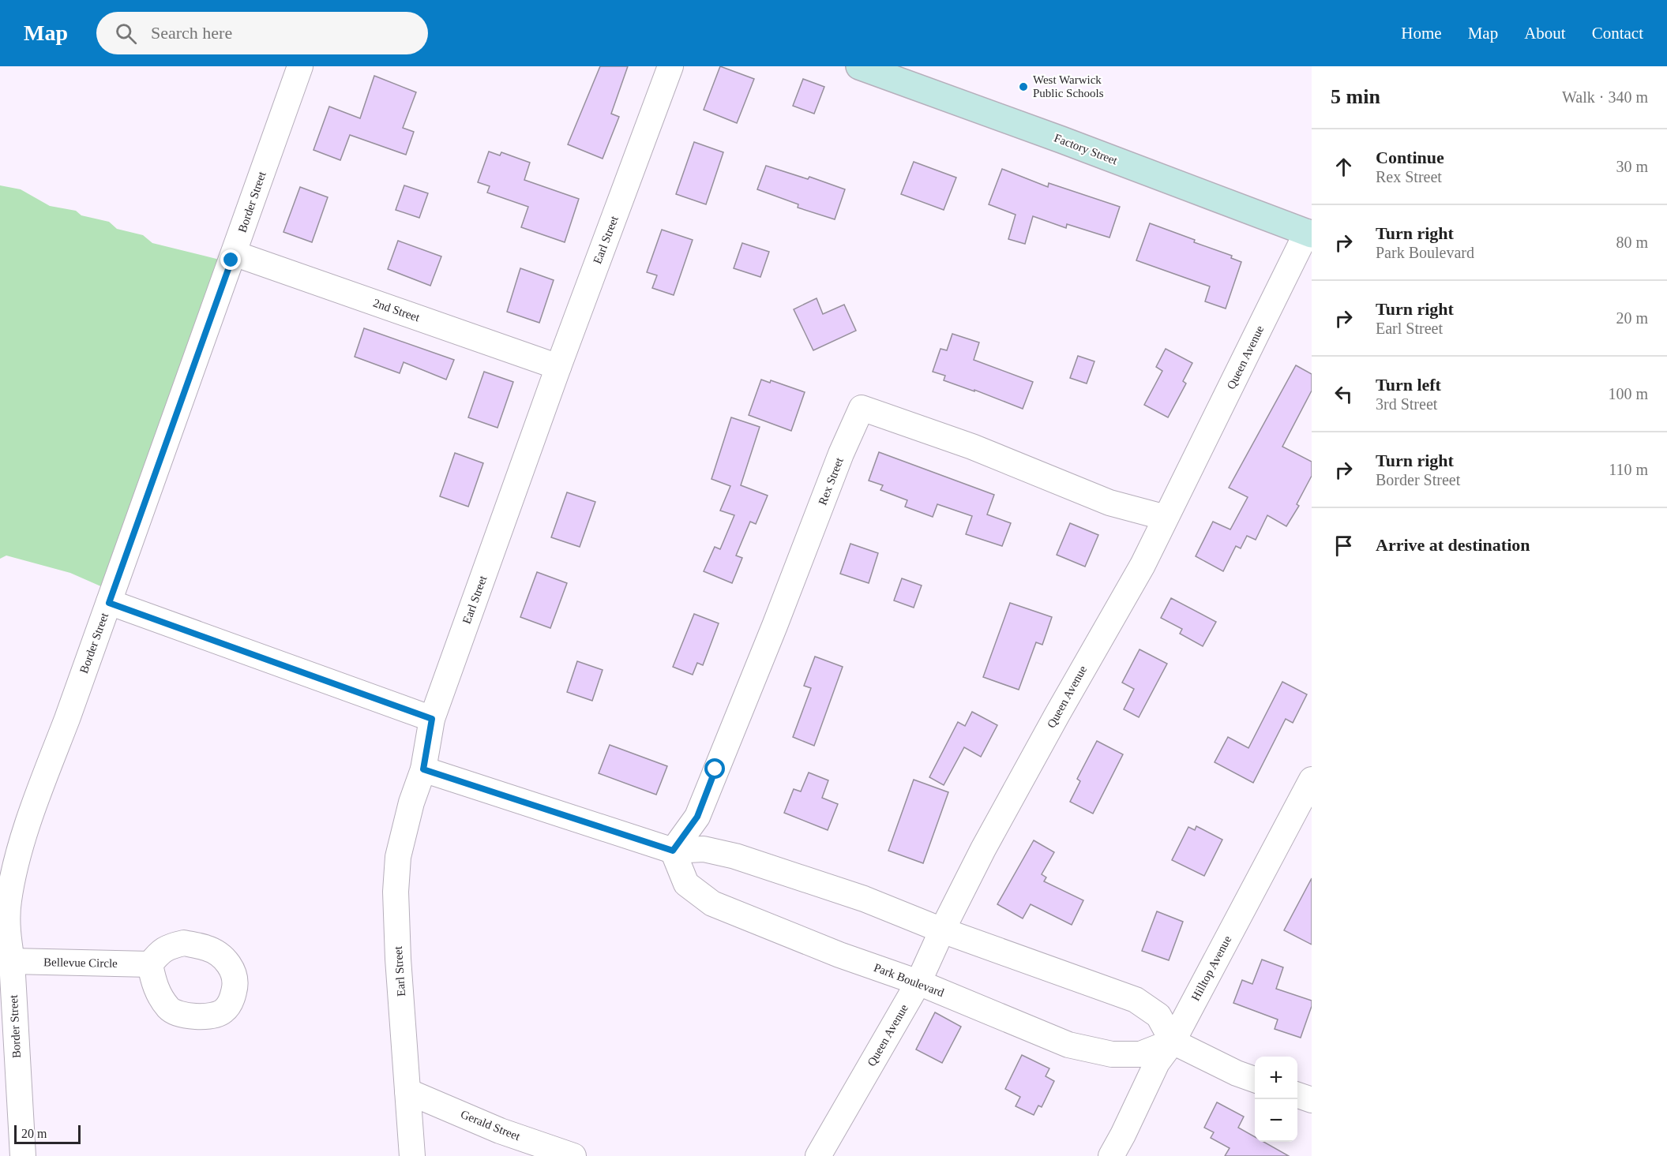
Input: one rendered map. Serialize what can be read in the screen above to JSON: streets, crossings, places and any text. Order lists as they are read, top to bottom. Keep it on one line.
{"streets":{"street":["Factory Street","Border Street","Earl Street","2nd Street","Queen Avenue","Rex Street","Bellevue Circle","Hilltop Avenue","Park Boulevard","Gerald Street"]},"crossings":[["Factory Street","Queen Avenue"],["Border Street","2nd Street"],["Border Street","Bellevue Circle"],["Earl Street","2nd Street"],["Earl Street","Gerald Street"],["Queen Avenue","Rex Street"],["Queen Avenue","Park Boulevard"],["Rex Street","Park Boulevard"],["Hilltop Avenue","Park Boulevard"]],"places":["West Warwick Public Schools"],"scale_bar":"20 m","page":{"header":"Map","search":"Search here","nav":["Home","Map","About","Contact"],"heading":["5 min","Walk · 340 m"],"list":[["Continue","Rex Street","30 m"],["Turn right","Park Boulevard","80 m"],["Turn right","Earl Street","20 m"],["Turn left","3rd Street","100 m"],["Turn right","Border Street","110 m"],"Arrive at destination"],"map_buttons":["+","−"],"scale":"20 m"}}
